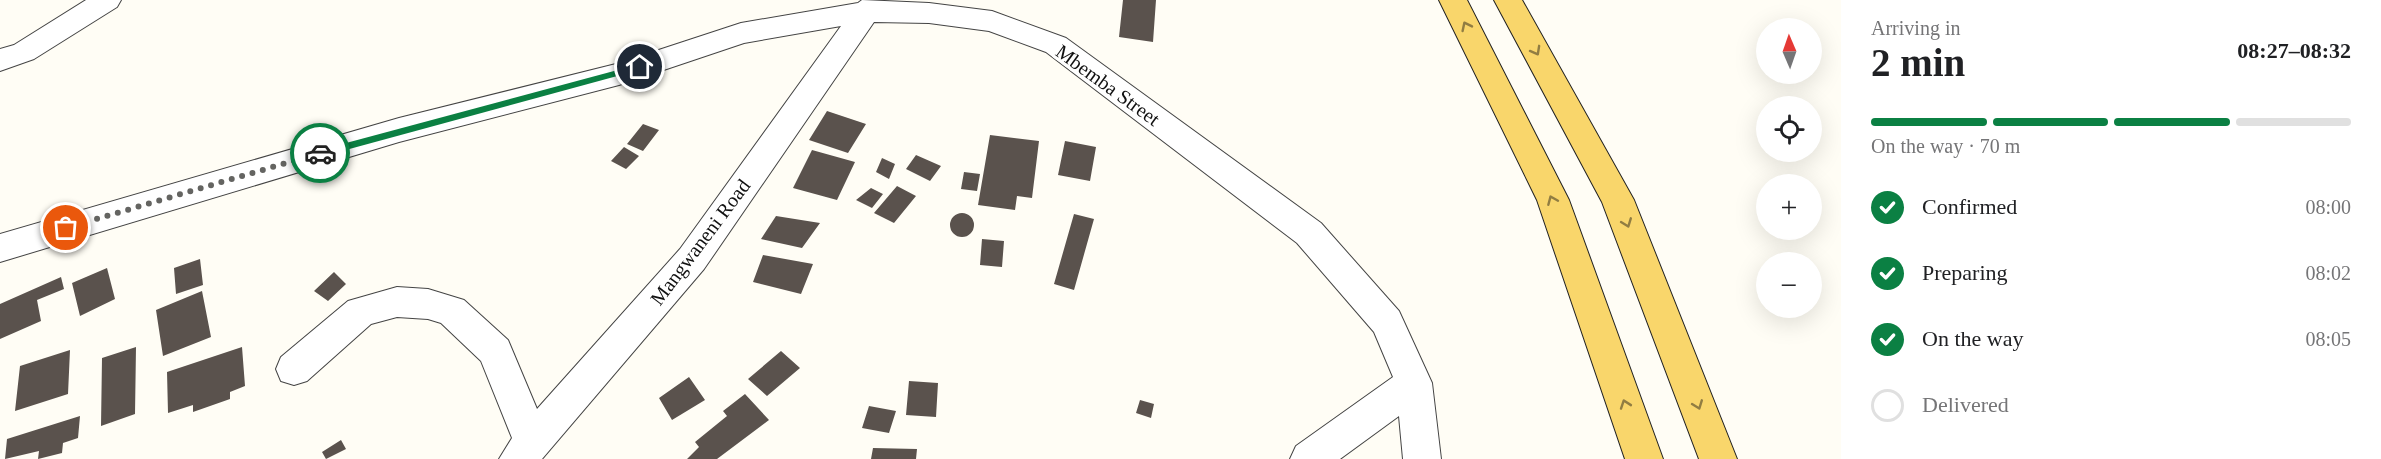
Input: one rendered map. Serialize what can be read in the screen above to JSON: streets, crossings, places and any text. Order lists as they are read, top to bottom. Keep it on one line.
{"streets":{"street":["Mbemba Street","Mangwaneni Road"]},"crossings":[["Mbemba Street","Mangwaneni Road"]],"north":"top","page":{"heading":["2 min","Arriving in","08:27–08:32"],"map_buttons":["+","−"],"bar":"On the way · 70 m","list":[["Confirmed","08:00"],["Preparing","08:02"],["On the way","08:05"],"Delivered"]}}
